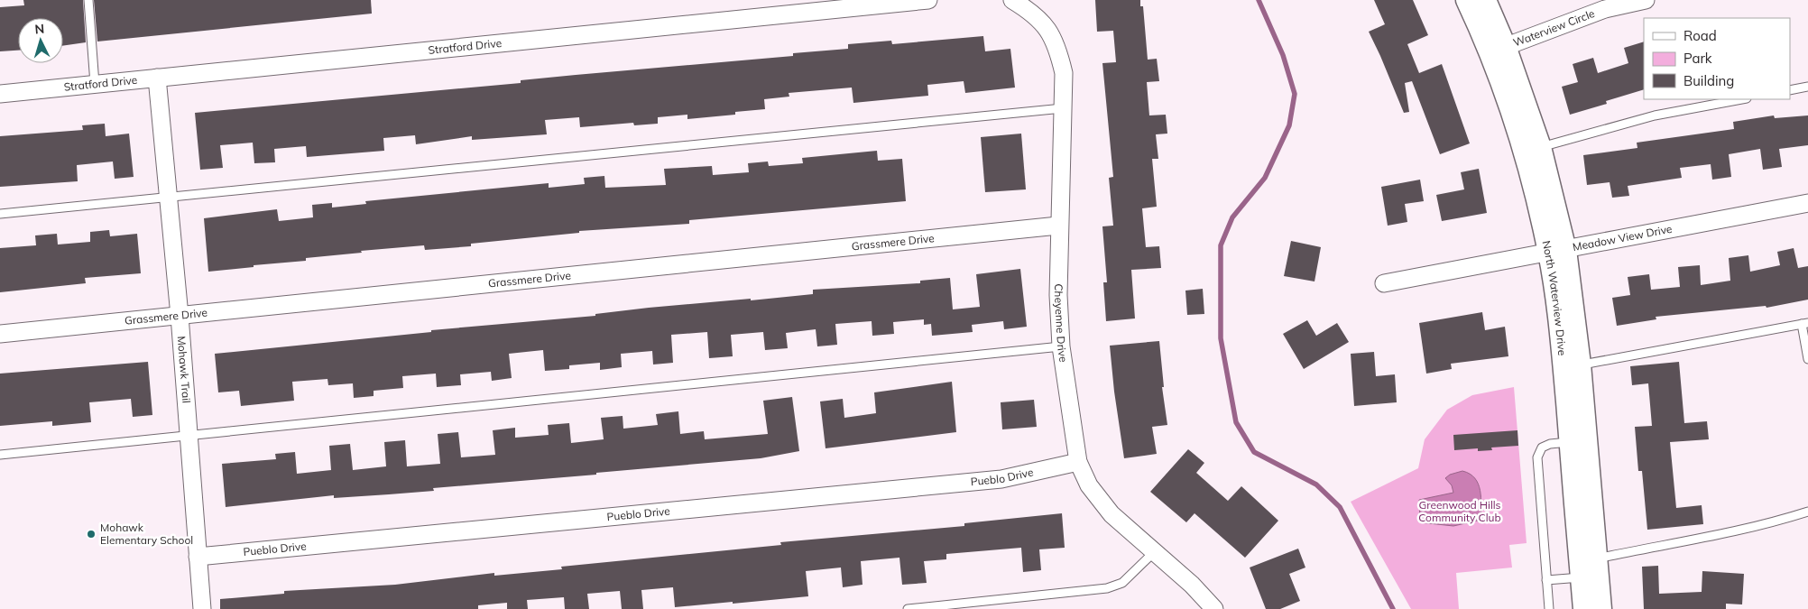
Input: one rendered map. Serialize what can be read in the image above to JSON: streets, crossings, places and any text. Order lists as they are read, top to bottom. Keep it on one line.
{"streets":{"street":["Waterview Circle","Stratford Drive","Meadow View Drive","Grassmere Drive","North Waterview Drive","Cheyenne Drive","Mohawk Trail","Pueblo Drive"]},"crossings":[["Waterview Circle","North Waterview Drive"],["Stratford Drive","Mohawk Trail"],["Meadow View Drive","North Waterview Drive"],["Grassmere Drive","Cheyenne Drive"],["Grassmere Drive","Mohawk Trail"],["Cheyenne Drive","Pueblo Drive"],["Mohawk Trail","Pueblo Drive"]],"parks":["Greenwood Hills Community Club"],"places":["Mohawk Elementary School"],"legend":["Road","Park","Building"],"north":"top"}
